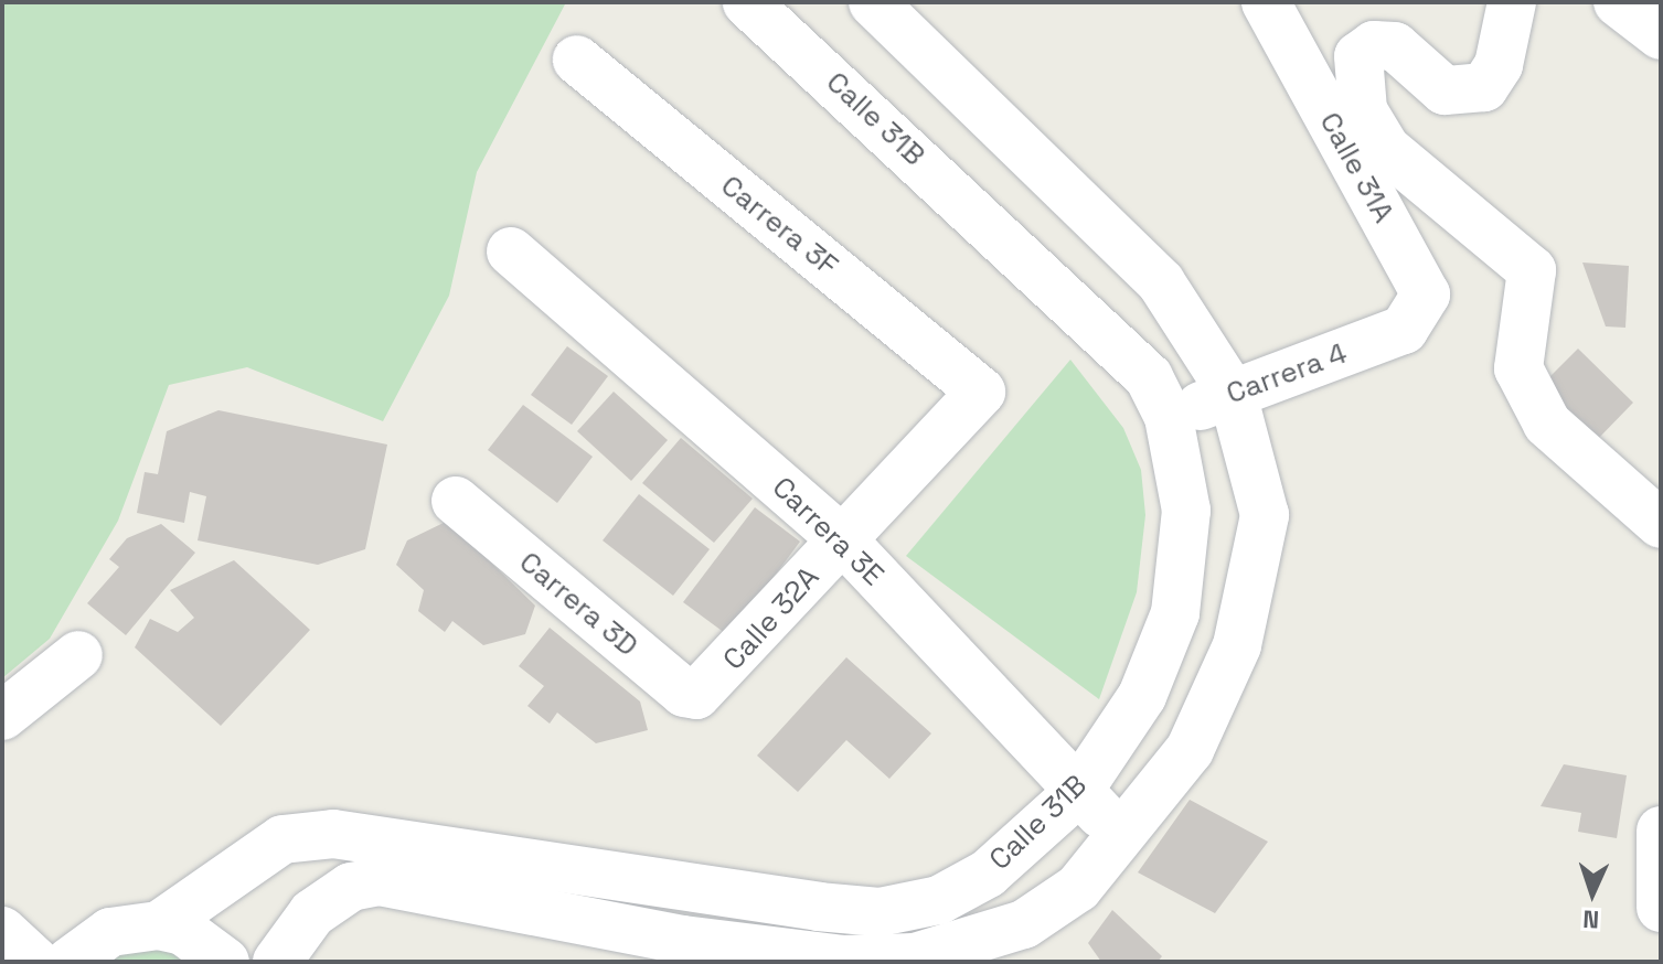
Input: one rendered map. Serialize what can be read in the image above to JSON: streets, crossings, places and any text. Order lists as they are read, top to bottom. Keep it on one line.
{"streets":{"street":["Calle 31B","Calle 31A","Carrera 3F","Carrera 4","Carrera 3E","Carrera 3D","Calle 32A"]},"crossings":[["Calle 31B","Carrera 4"],["Calle 31B","Carrera 3E"],["Calle 31A","Carrera 4"],["Carrera 3F","Calle 32A"],["Carrera 3E","Calle 32A"],["Carrera 3D","Calle 32A"]],"north":"bottom"}
